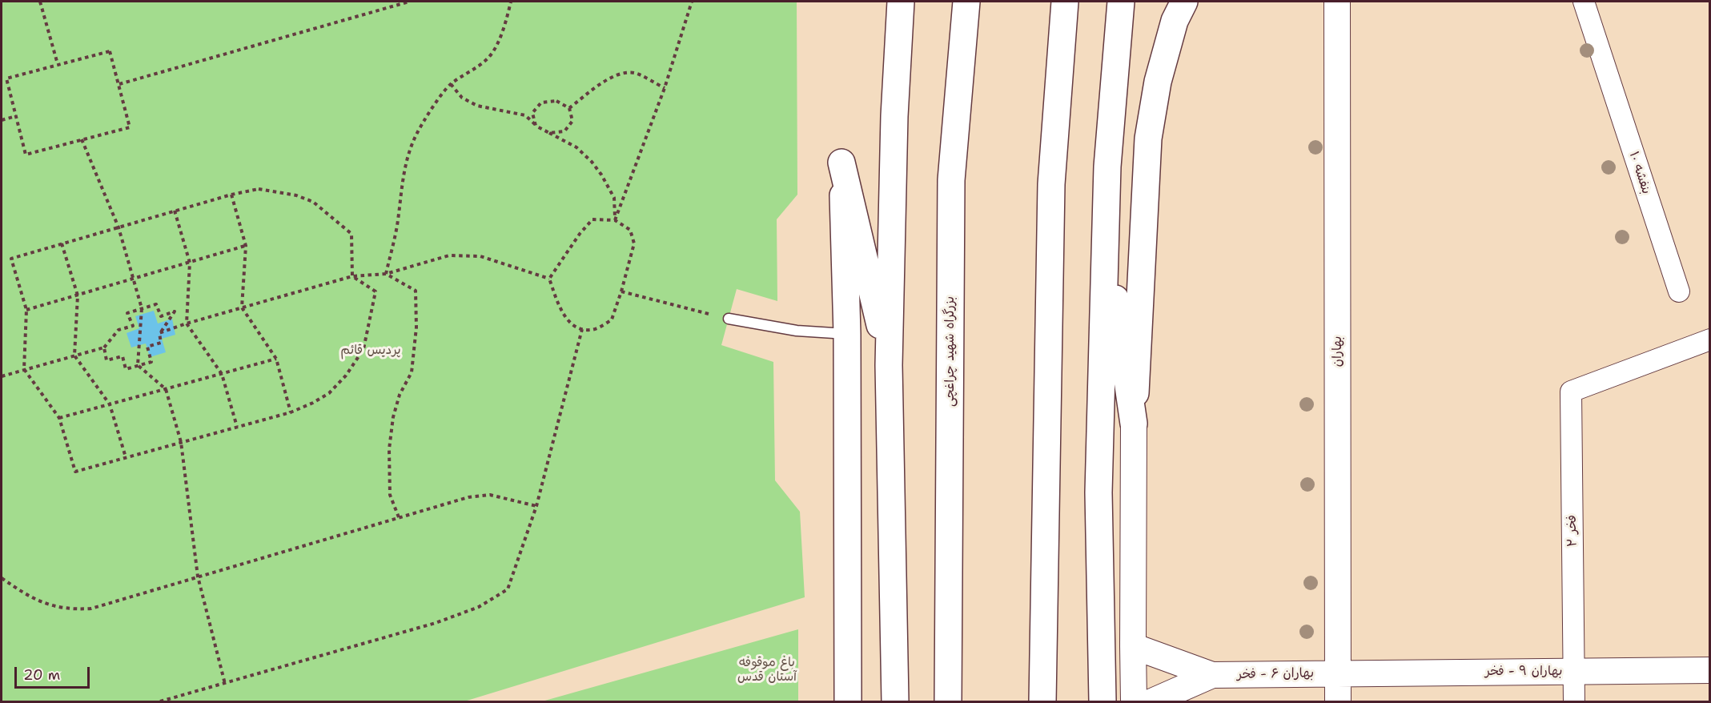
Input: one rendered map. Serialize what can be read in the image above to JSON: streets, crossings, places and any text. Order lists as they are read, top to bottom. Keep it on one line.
{"streets":{"main road":["بزرگراه شهید چراغچی"],"street":["بنفشه ۱۰","بهاران","فخر ۲","بهاران ۹ - فخر","بهاران ۶ - فخر"]},"crossings":[["بهاران","بهاران ۹ - فخر"],["بهاران","بهاران ۶ - فخر"],["فخر ۲","بهاران ۹ - فخر"],["بهاران ۹ - فخر","بهاران ۶ - فخر"]],"parks":["پردیس قائم","باغ موقوفه آستان قدس"],"scale_bar":"20 m"}
